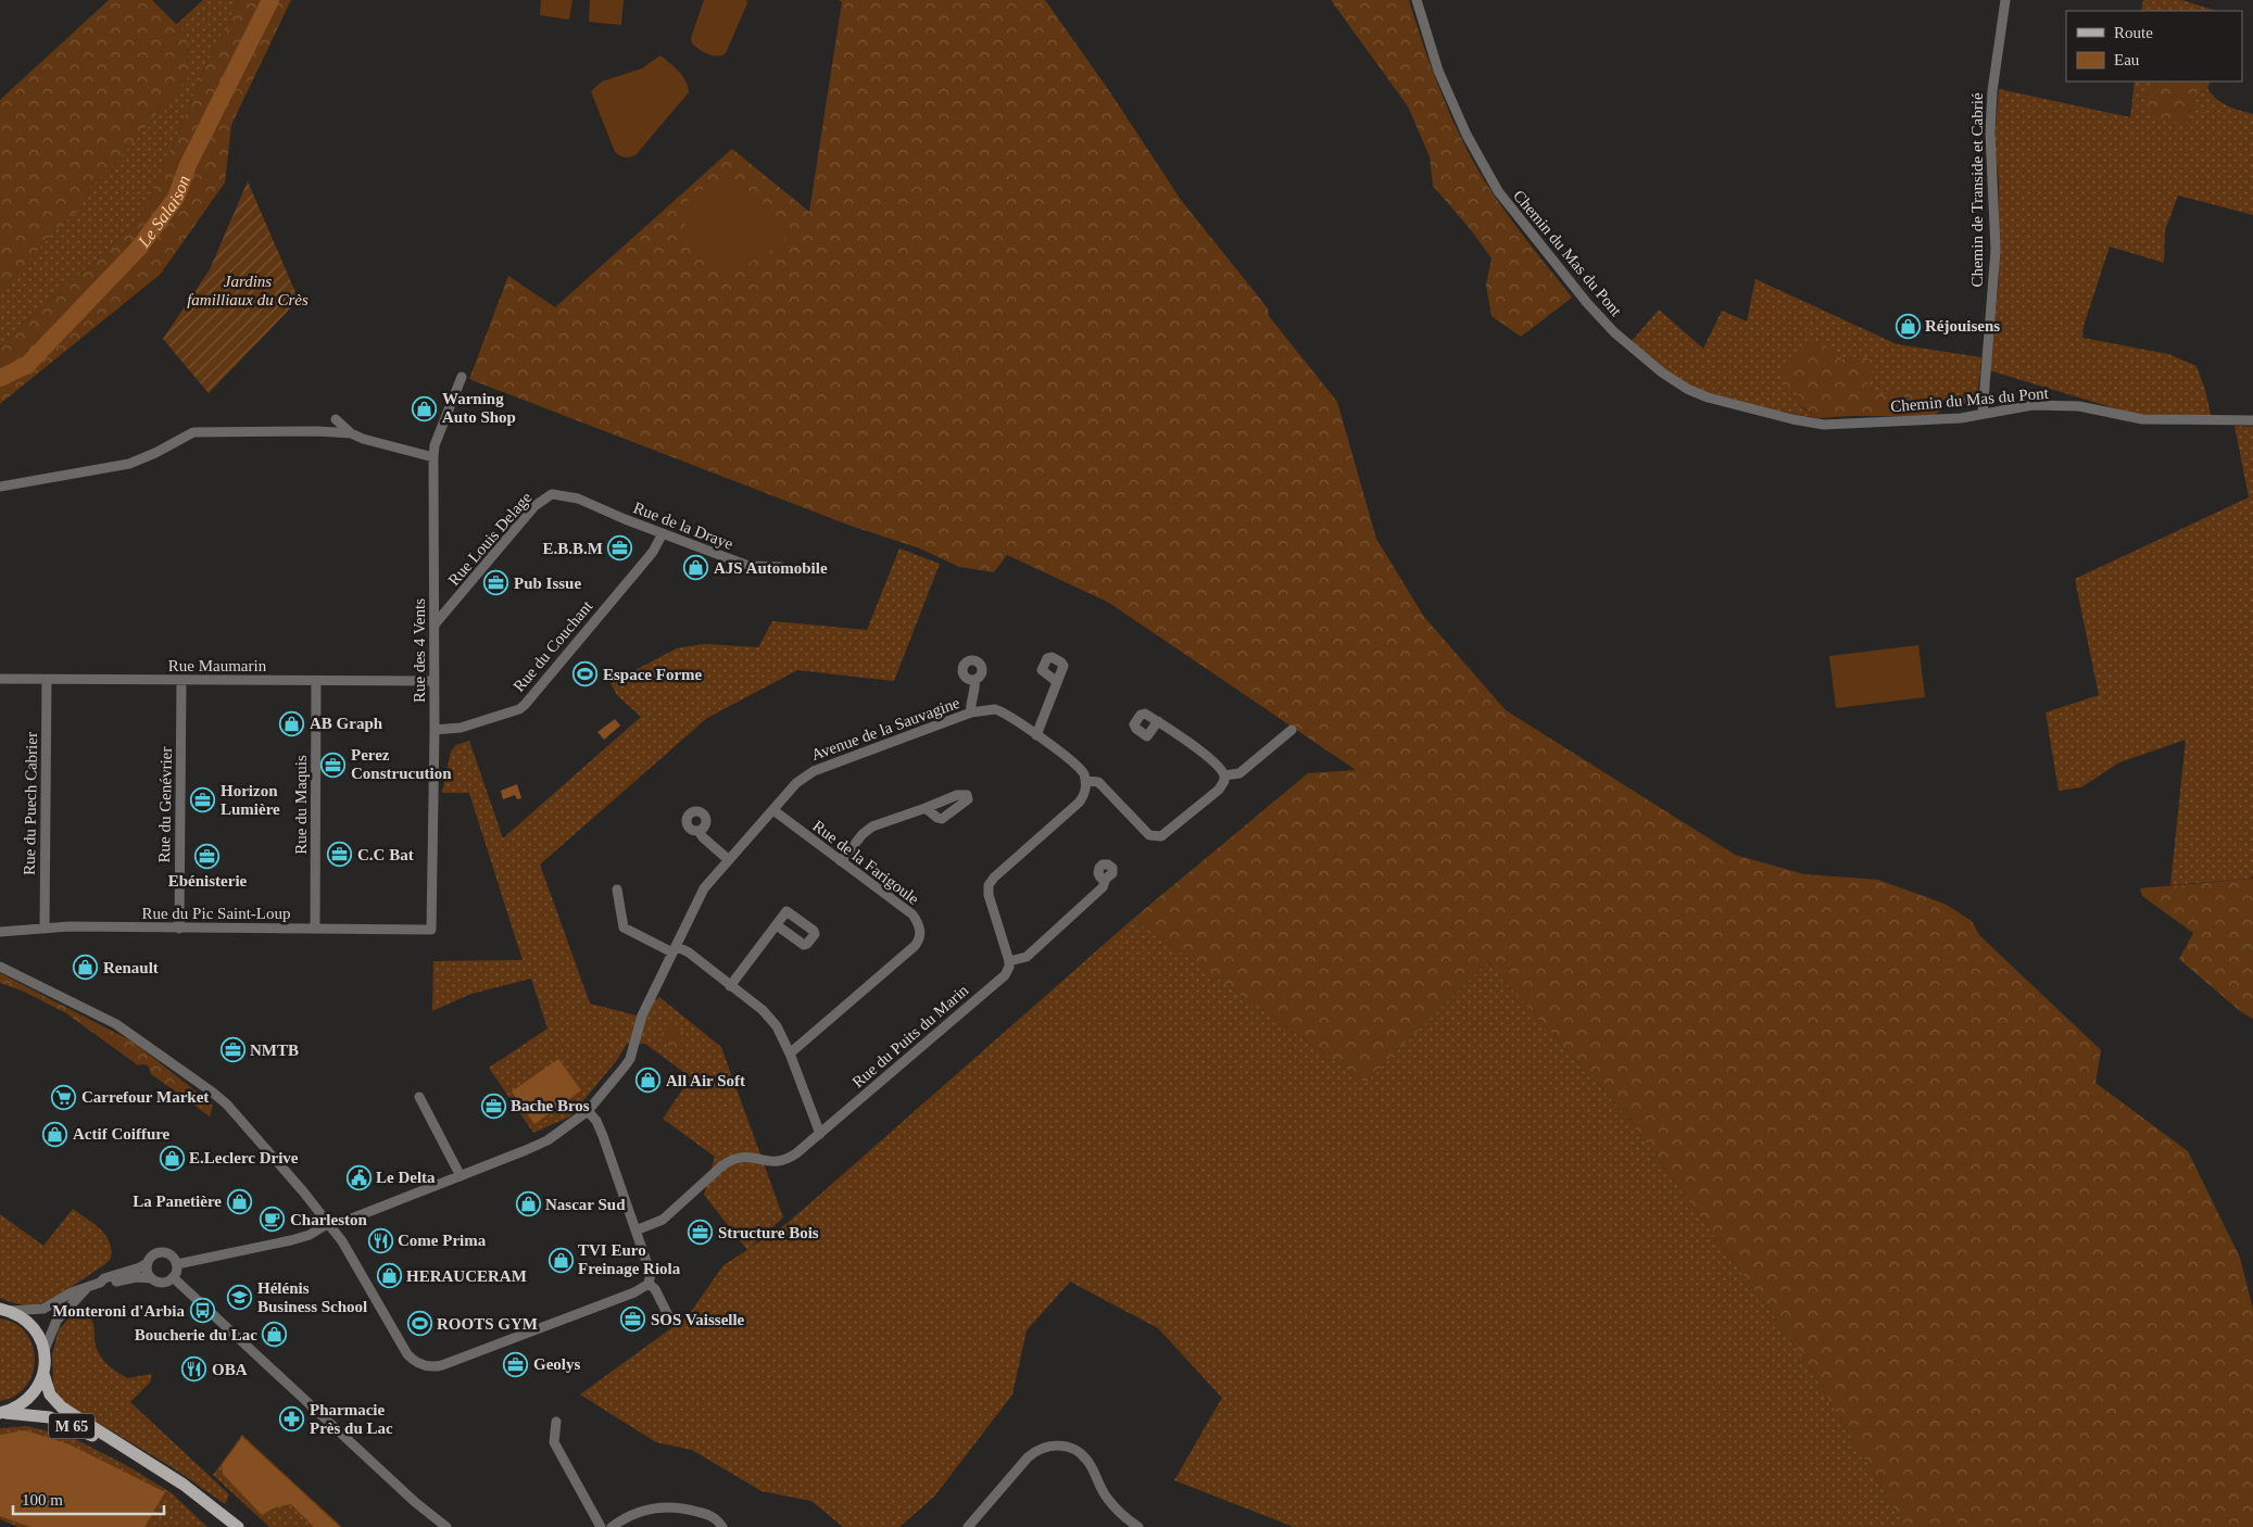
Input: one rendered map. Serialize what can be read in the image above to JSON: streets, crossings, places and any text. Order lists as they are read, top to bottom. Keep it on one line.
{"streets":{"main road":["M 65"],"street":["Chemin de Transide et Cabrié","Chemin du Mas du Pont","Rue de la Draye","Rue Louis Delage","Rue du Couchant","Rue des 4 Vents","Rue Maumarin","Avenue de la Sauvagine","Rue du Puech Cabrier","Rue du Genévrier","Rue du Maquis","Rue de la Farigoule","Rue du Pic Saint-Loup","Rue du Puits du Marin"]},"crossings":[["Chemin de Transide et Cabrié","Chemin du Mas du Pont"],["Rue de la Draye","Rue Louis Delage"],["Rue de la Draye","Rue du Couchant"],["Rue Louis Delage","Rue des 4 Vents"],["Rue du Couchant","Rue des 4 Vents"],["Rue des 4 Vents","Rue Maumarin"],["Rue des 4 Vents","Rue du Pic Saint-Loup"],["Rue Maumarin","Rue du Puech Cabrier"],["Rue Maumarin","Rue du Genévrier"],["Rue Maumarin","Rue du Maquis"],["Avenue de la Sauvagine","Rue de la Farigoule"],["Rue du Puech Cabrier","Rue du Pic Saint-Loup"],["Rue du Genévrier","Rue du Pic Saint-Loup"],["Rue du Maquis","Rue du Pic Saint-Loup"]],"water":["Le Salaison"],"parks":["Jardins familliaux du Crès"],"places":{"shop":["Réjouisens","Warning Auto Shop","AJS Automobile","AB Graph","Renault","All Air Soft","Actif Coiffure","E.Leclerc Drive","La Panetière","Nascar Sud","TVI Euro Freinage Riola","HERAUCERAM","Boucherie du Lac"],"office":["E.B.B.M","Pub Issue","Perez Construcution","Horizon Lumière","C.C Bat","Ebénisterie","NMTB","Bache Bros","Structure Bois","SOS Vaisselle","Geolys"],"sports":["Espace Forme","ROOTS GYM"],"supermarket":["Carrefour Market"],"public building":["Le Delta"],"cafe":["Charleston"],"restaurant":["Come Prima","OBA"],"school or university":["Hélénis Business School"],"bus stop":["Monteroni d'Arbia"],"pharmacy":["Pharmacie Près du Lac"]},"legend":["Route","Eau"],"scale_bar":"100 m"}
